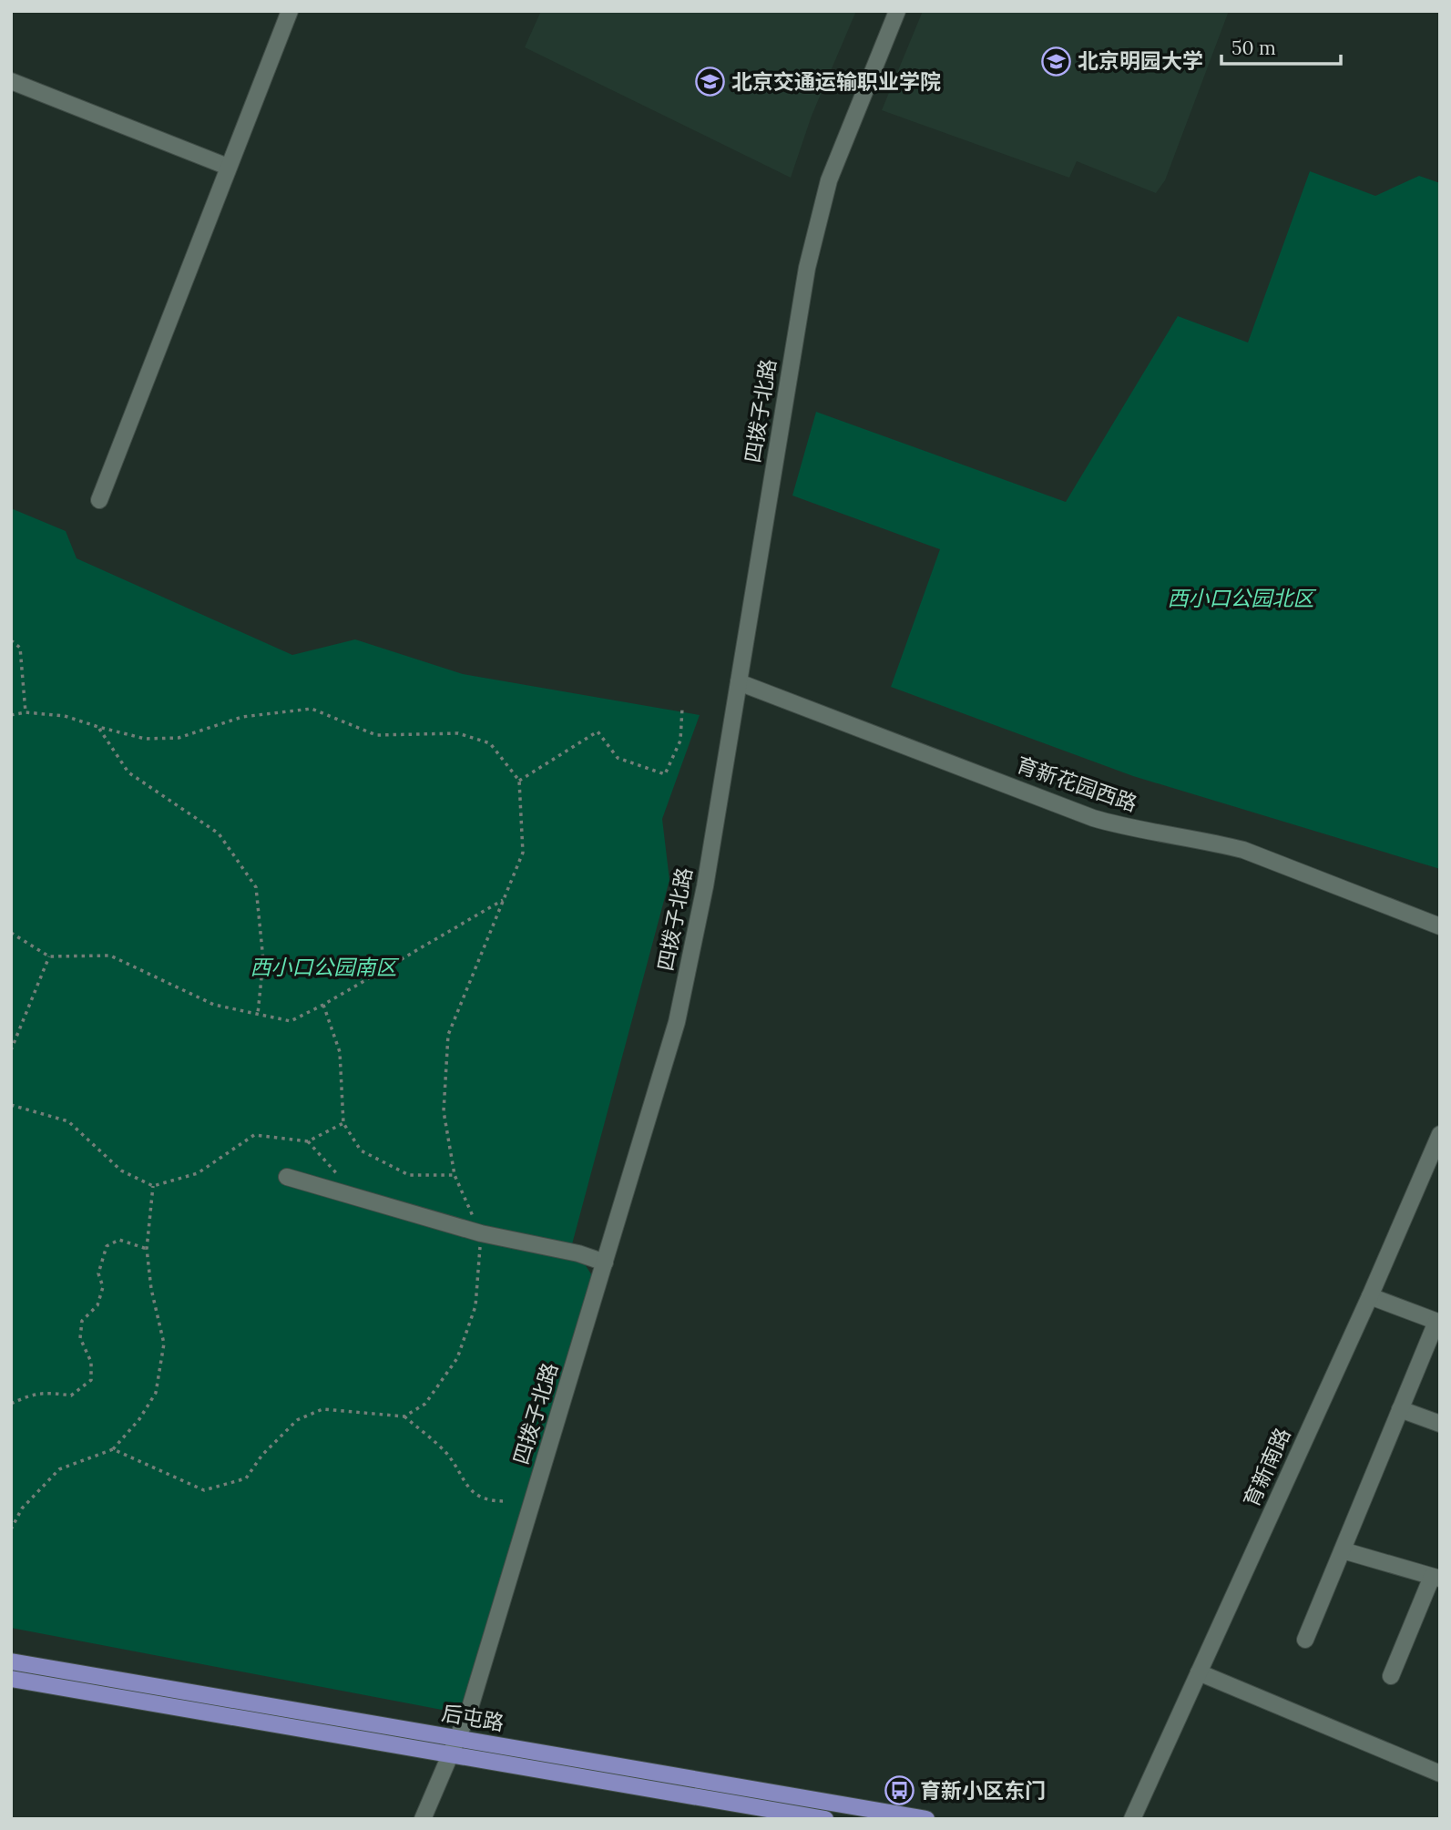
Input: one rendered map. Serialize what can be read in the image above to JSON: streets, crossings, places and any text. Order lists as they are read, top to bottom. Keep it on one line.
{"streets":{"main road":["后屯路"],"street":["四拨子北路","育新花园西路","育新南路"]},"crossings":[["四拨子北路","育新花园西路"],["四拨子北路","后屯路"]],"parks":["西小口公园北区","西小口公园南区"],"places":{"school or university":["北京明园大学","北京交通运输职业学院"],"bus stop":["育新小区东门"]},"scale_bar":"50 m"}
